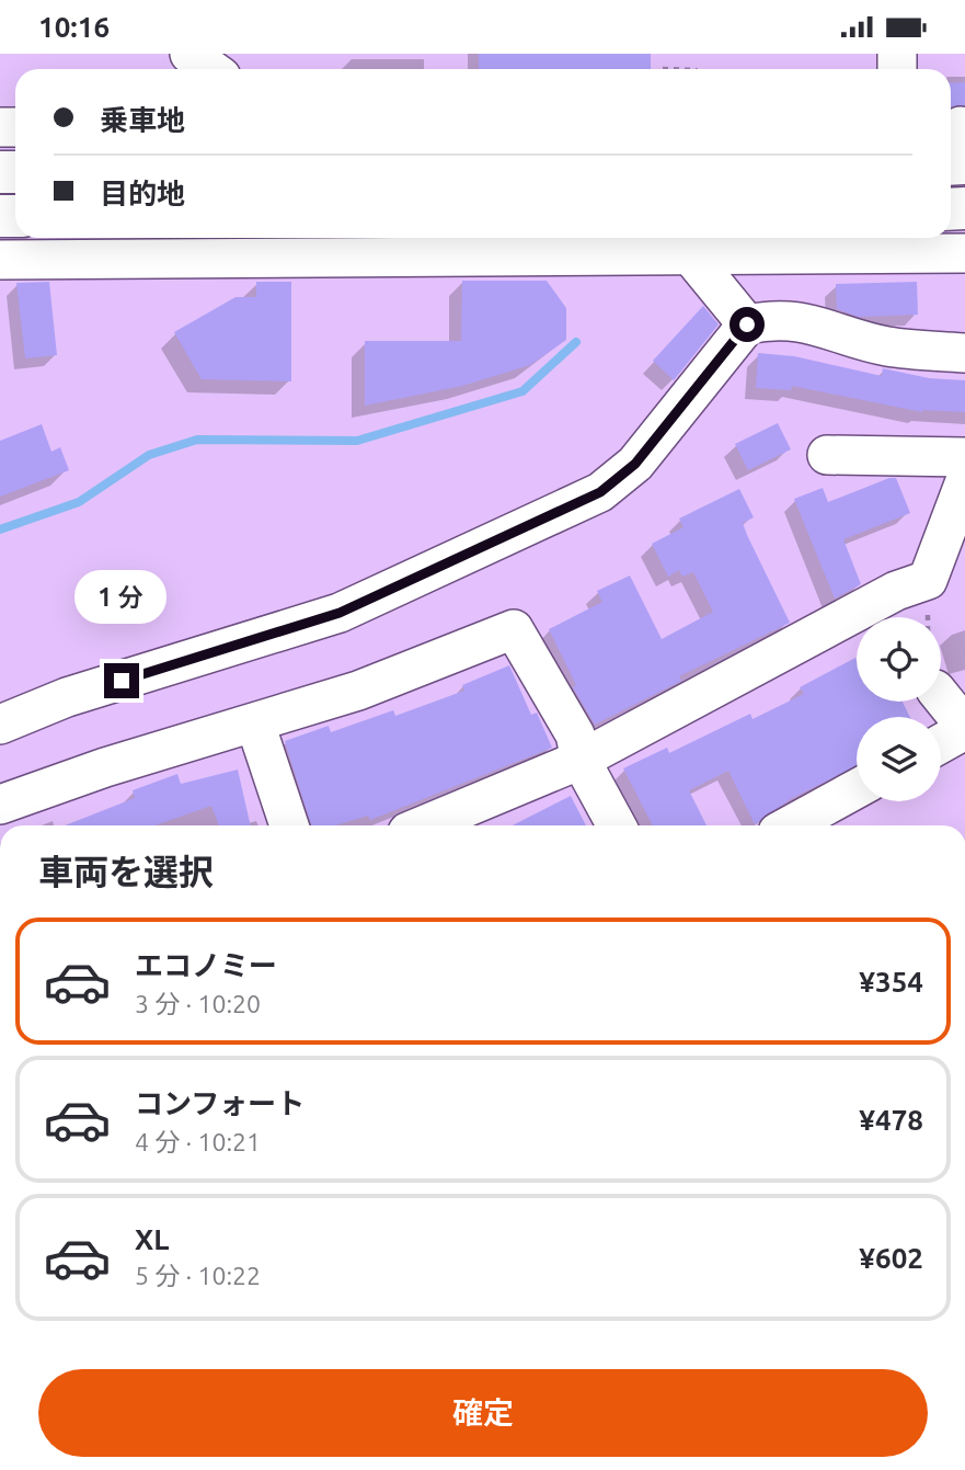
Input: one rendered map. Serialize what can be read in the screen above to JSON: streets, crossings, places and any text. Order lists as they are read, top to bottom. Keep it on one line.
{"page":{"status":"10:16","banner":["乗車地","目的地"],"bubble":"1 分","heading":"車両を選択","list":[{"name":"エコノミー","note":"3 分 · 10:20","value":"¥354"},{"name":"コンフォート","note":"4 分 · 10:21","value":"¥478"},{"name":"XL","note":"5 分 · 10:22","value":"¥602"}],"buttons":"確定"}}
